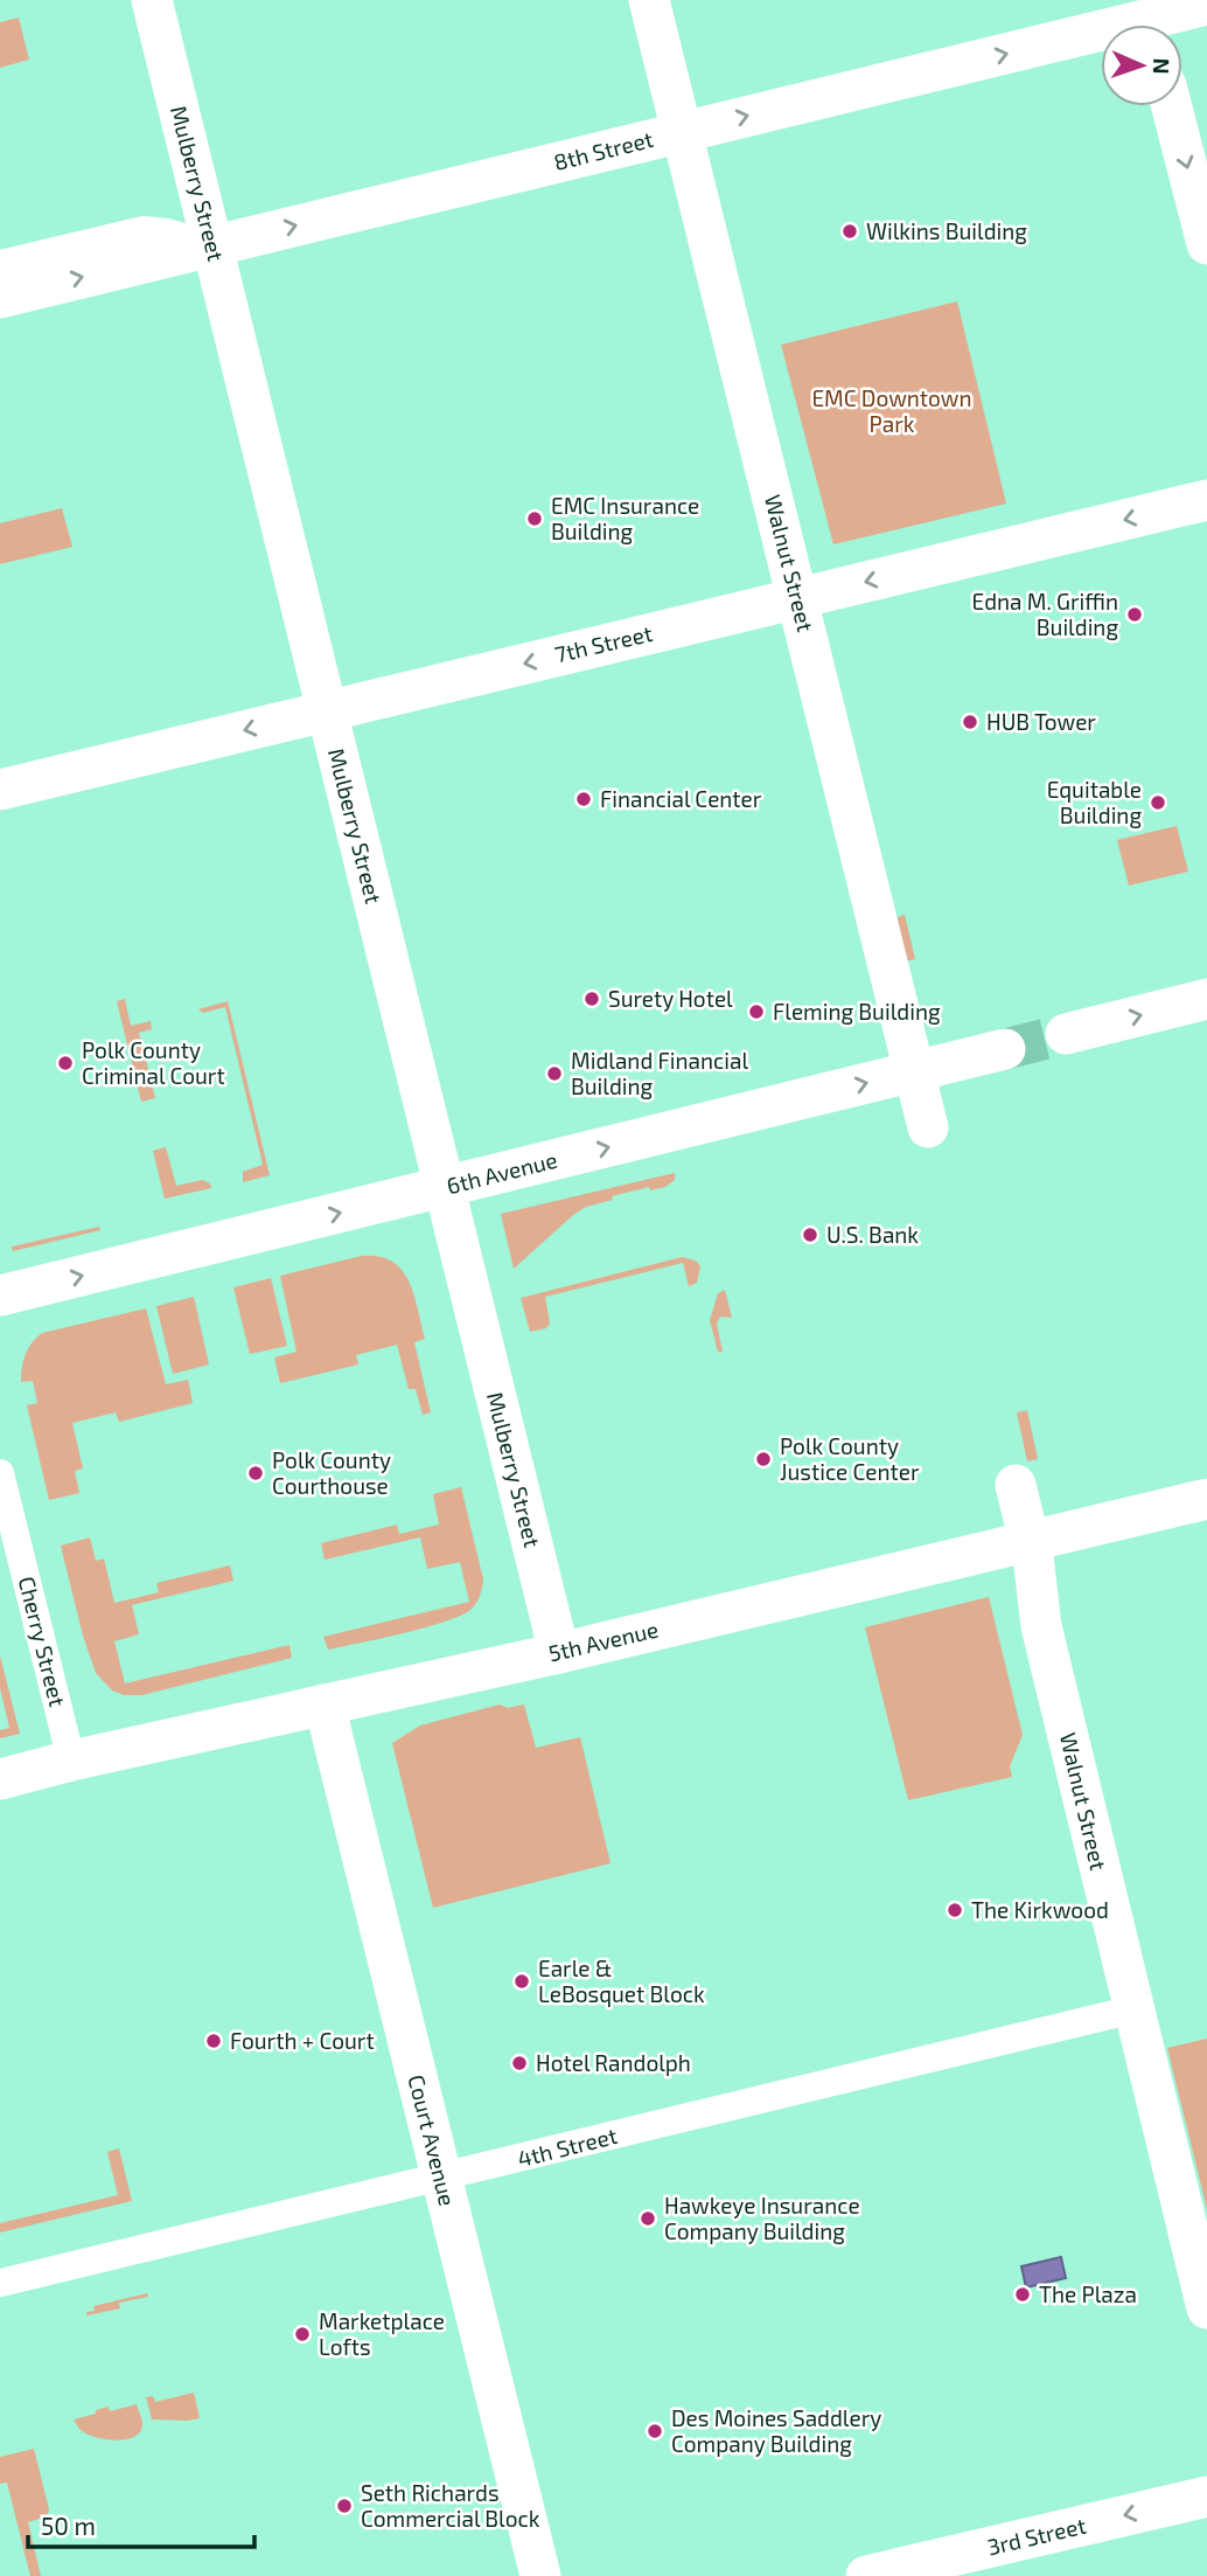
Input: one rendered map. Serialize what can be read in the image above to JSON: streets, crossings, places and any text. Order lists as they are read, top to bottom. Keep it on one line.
{"streets":{"street":["8th Street","Mulberry Street","Walnut Street","7th Street","6th Avenue","Cherry Street","5th Avenue","Court Avenue","4th Street","3rd Street"]},"crossings":[["8th Street","Mulberry Street"],["8th Street","Walnut Street"],["Mulberry Street","7th Street"],["Mulberry Street","6th Avenue"],["Mulberry Street","5th Avenue"],["Walnut Street","7th Street"],["Walnut Street","6th Avenue"],["Walnut Street","5th Avenue"],["Walnut Street","4th Street"],["Cherry Street","5th Avenue"],["5th Avenue","Court Avenue"],["Court Avenue","4th Street"]],"one_way":["8th Street","7th Street","6th Avenue","3rd Street"],"parks":["EMC Downtown Park"],"places":["Wilkins Building","EMC Insurance Building","Edna M. Griffin Building","HUB Tower","Financial Center","Equitable Building","Surety Hotel","Fleming Building","Polk County Criminal Court","Midland Financial Building","U.S. Bank","Polk County Justice Center","Polk County Courthouse","The Kirkwood","Earle & LeBosquet Block","Fourth + Court","Hotel Randolph","Hawkeye Insurance Company Building","The Plaza","Marketplace Lofts","Des Moines Saddlery Company Building","Seth Richards Commercial Block"],"scale_bar":"50 m","north":"right"}
